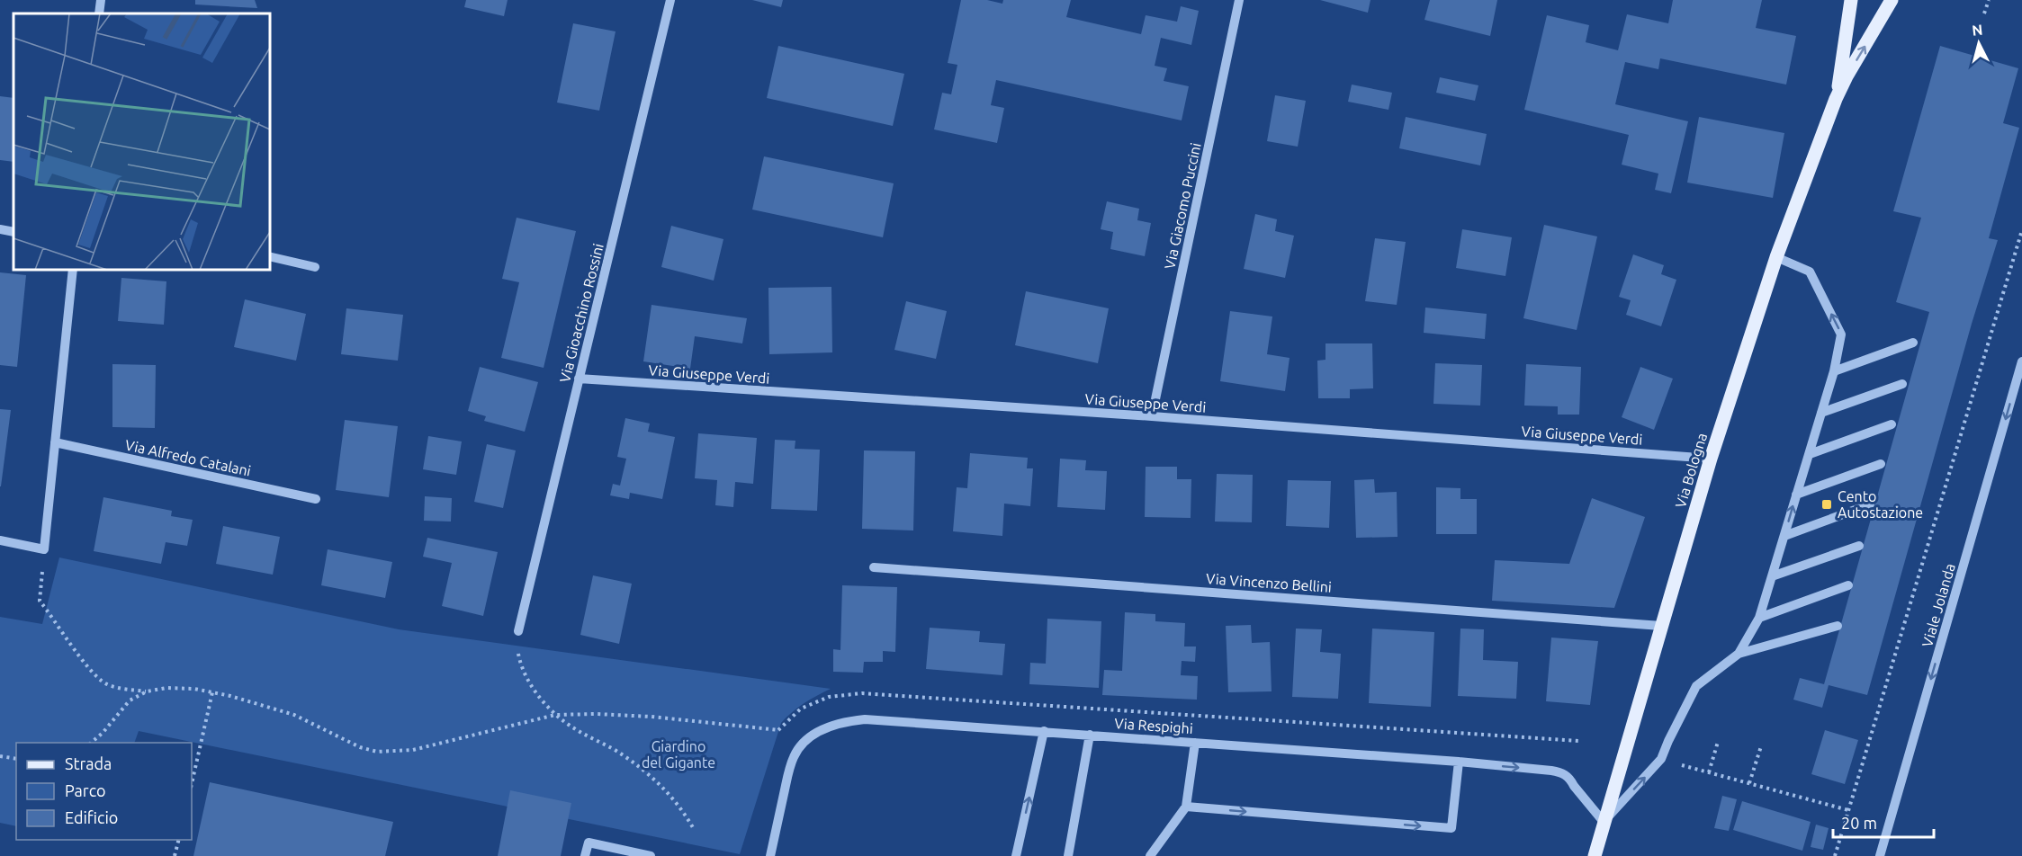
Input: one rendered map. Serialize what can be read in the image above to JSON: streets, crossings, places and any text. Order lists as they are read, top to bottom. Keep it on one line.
{"streets":{"main road":["Via Bologna"],"street":["Via Giacomo Puccini","Via Gioacchino Rossini","Via Giuseppe Verdi","Via Alfredo Catalani","Via Vincenzo Bellini","Viale Jolanda","Via Respighi"]},"crossings":[["Via Giacomo Puccini","Via Giuseppe Verdi"],["Via Gioacchino Rossini","Via Giuseppe Verdi"],["Via Giuseppe Verdi","Via Bologna"],["Via Bologna","Via Vincenzo Bellini"],["Via Bologna","Via Respighi"]],"one_way":["Viale Jolanda"],"parks":["Giardino del Gigante"],"places":{"transit":["Cento Autostazione"]},"legend":["Strada","Parco","Edificio"],"scale_bar":"20 m","north":"top"}
